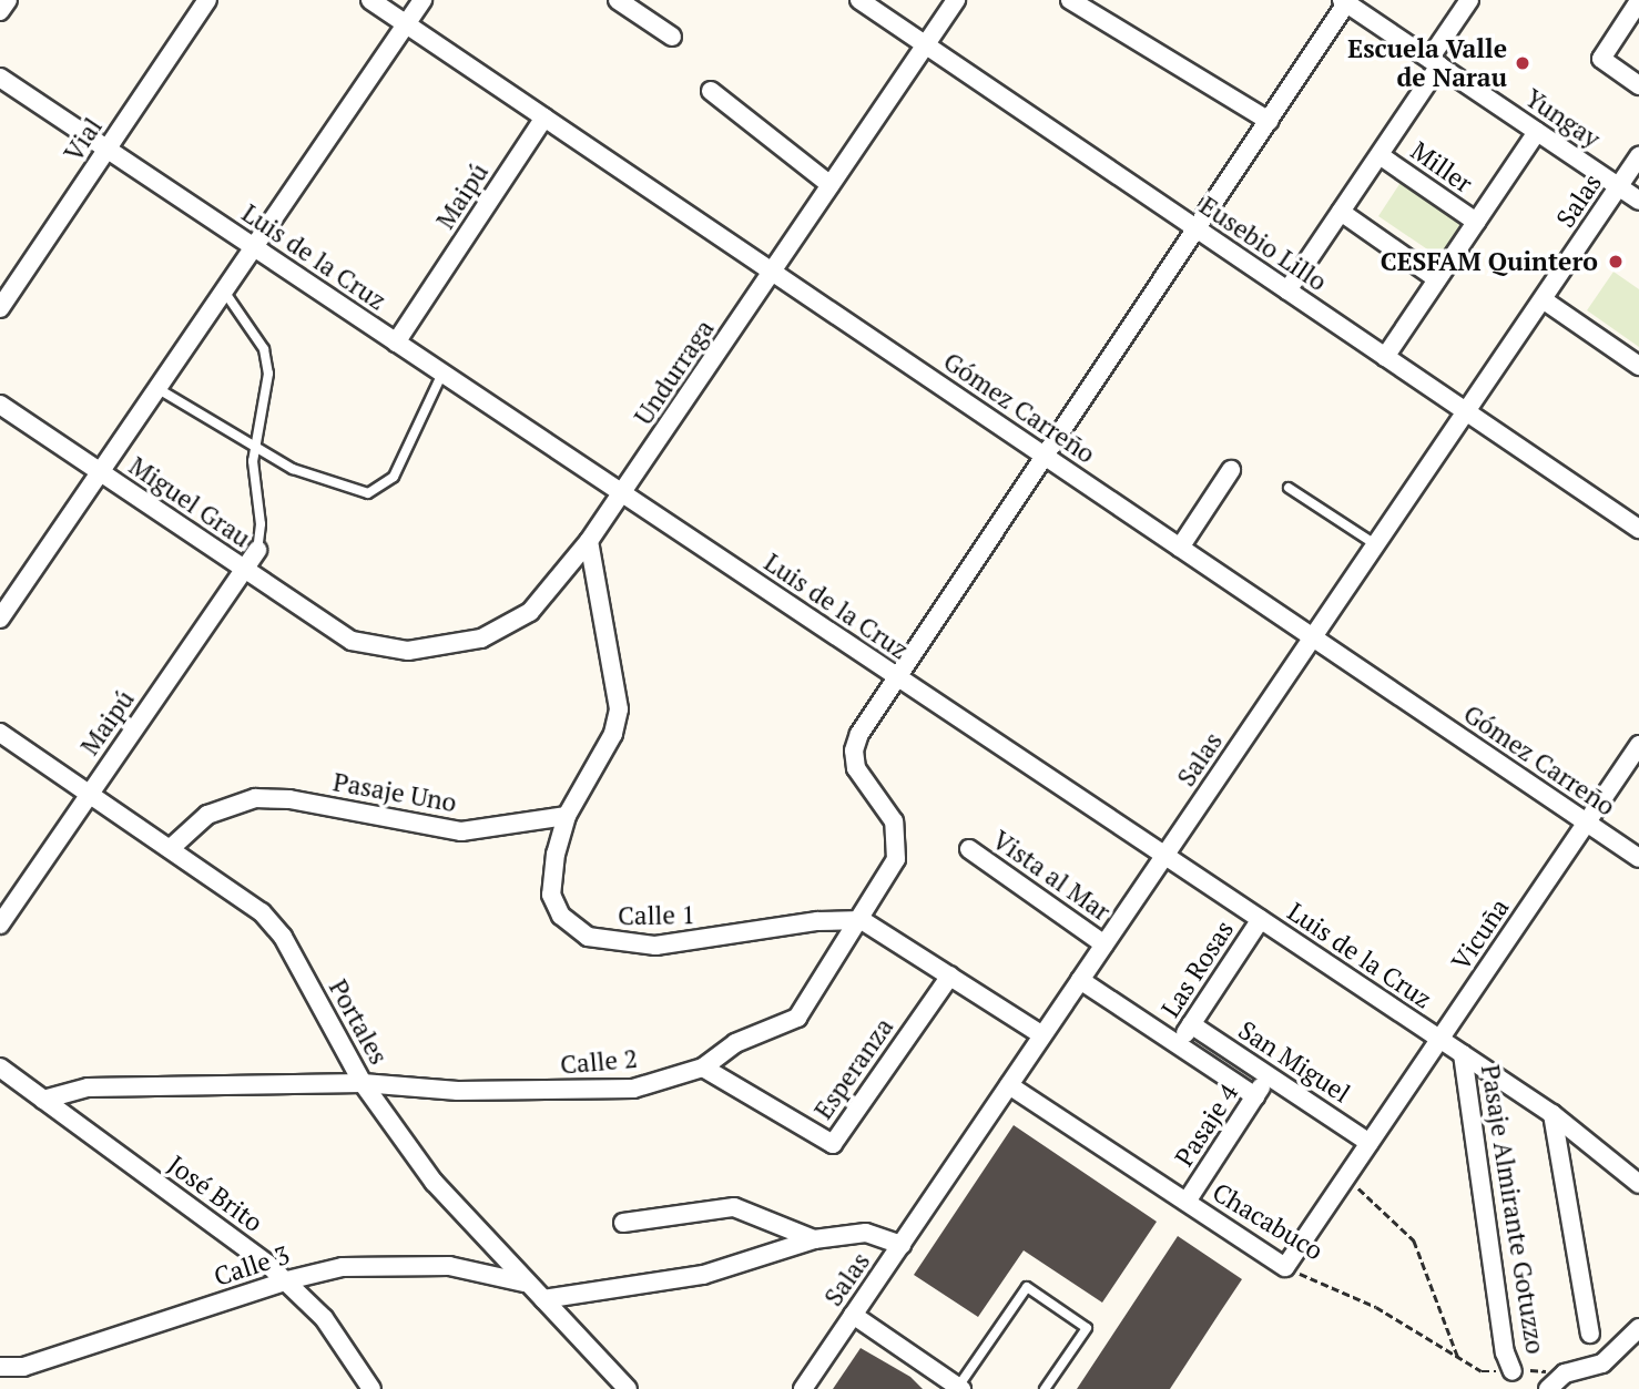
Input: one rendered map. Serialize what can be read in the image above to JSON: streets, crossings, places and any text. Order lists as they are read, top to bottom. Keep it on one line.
{"streets":{"street":["Yungay","Vial","Miller","Maipú","Salas","Eusebio Lillo","Luis de la Cruz","Undurraga","Gómez Carreño","Miguel Grau","Pasaje Uno","Vista al Mar","Calle 1","Vicuña","Las Rosas","Portales","Calle 2","San Miguel","Esperanza","Pasaje 4","José Brito","Pasaje Almirante Gotuzzo","Chacabuco","Calle 3"]},"crossings":[["Yungay","Salas"],["Yungay","Calle 2"],["Vial","Luis de la Cruz"],["Maipú","Luis de la Cruz"],["Maipú","Gómez Carreño"],["Maipú","Miguel Grau"],["Maipú","Portales"],["Salas","Eusebio Lillo"],["Salas","Luis de la Cruz"],["Salas","Gómez Carreño"],["Salas","Vista al Mar"],["Salas","San Miguel"],["Salas","Chacabuco"],["Eusebio Lillo","Undurraga"],["Eusebio Lillo","Calle 2"],["Luis de la Cruz","Undurraga"],["Luis de la Cruz","Vicuña"],["Luis de la Cruz","Las Rosas"],["Luis de la Cruz","Calle 2"],["Luis de la Cruz","Pasaje Almirante Gotuzzo"],["Undurraga","Gómez Carreño"],["Undurraga","Miguel Grau"],["Gómez Carreño","Vicuña"],["Gómez Carreño","Calle 2"],["Pasaje Uno","Calle 1"],["Pasaje Uno","Portales"],["Calle 1","Calle 2"],["Vicuña","San Miguel"],["Vicuña","Chacabuco"],["Las Rosas","San Miguel"],["Portales","Calle 2"],["Portales","Calle 3"],["Calle 2","Esperanza"],["Calle 2","José Brito"],["San Miguel","Pasaje 4"],["Pasaje 4","Chacabuco"],["José Brito","Calle 3"],["Pasaje Almirante Gotuzzo","Chacabuco"]],"places":["Escuela Valle de Narau","CESFAM Quintero"]}
